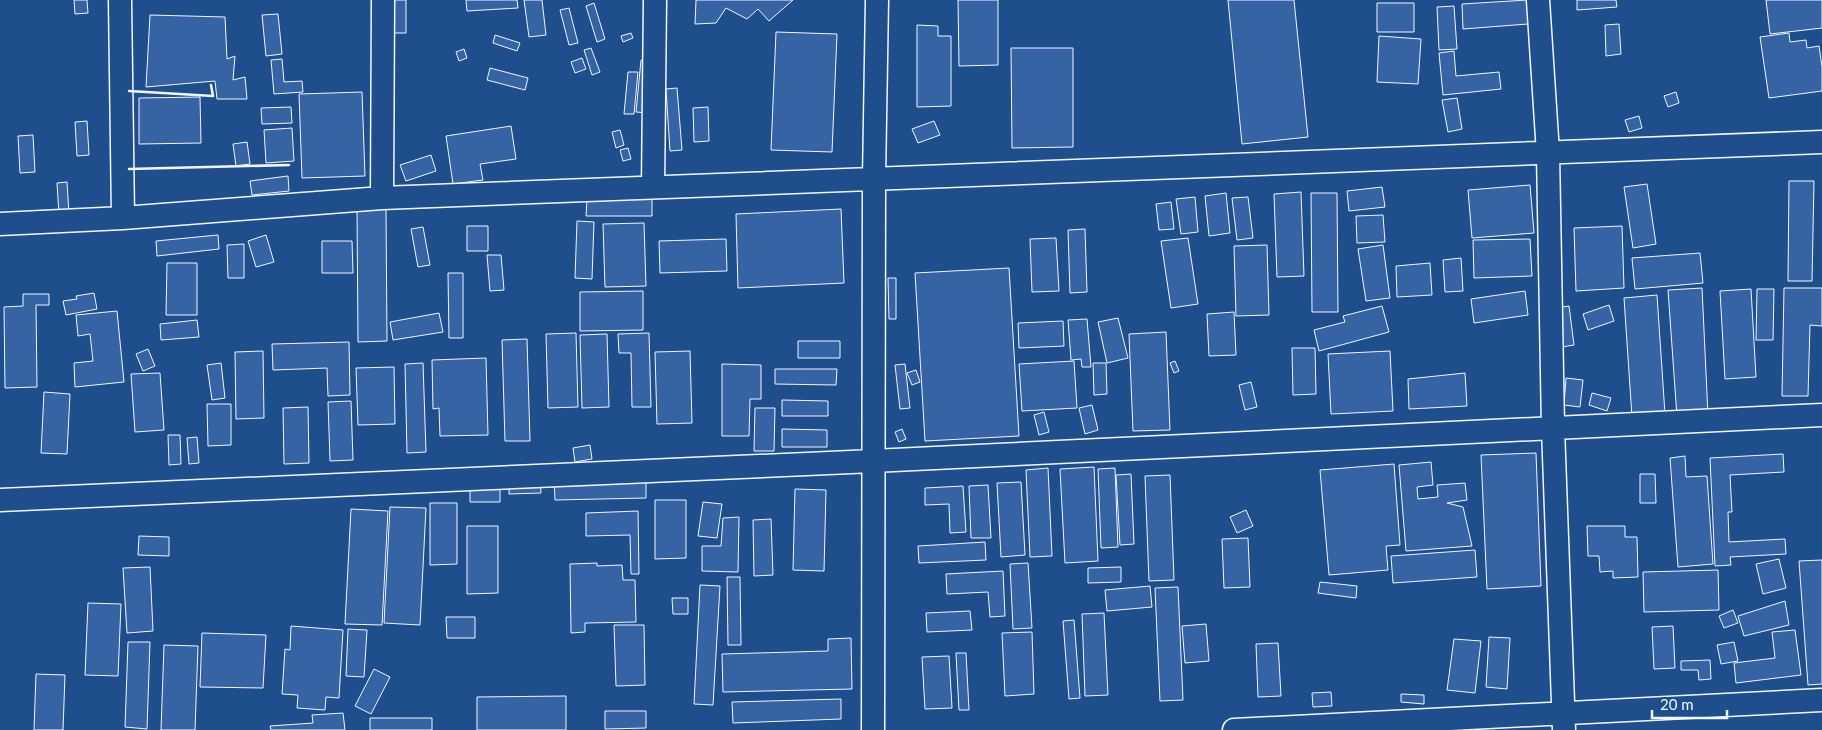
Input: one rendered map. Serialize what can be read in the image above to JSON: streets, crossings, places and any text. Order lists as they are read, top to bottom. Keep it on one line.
{"scale_bar":"20 m"}
